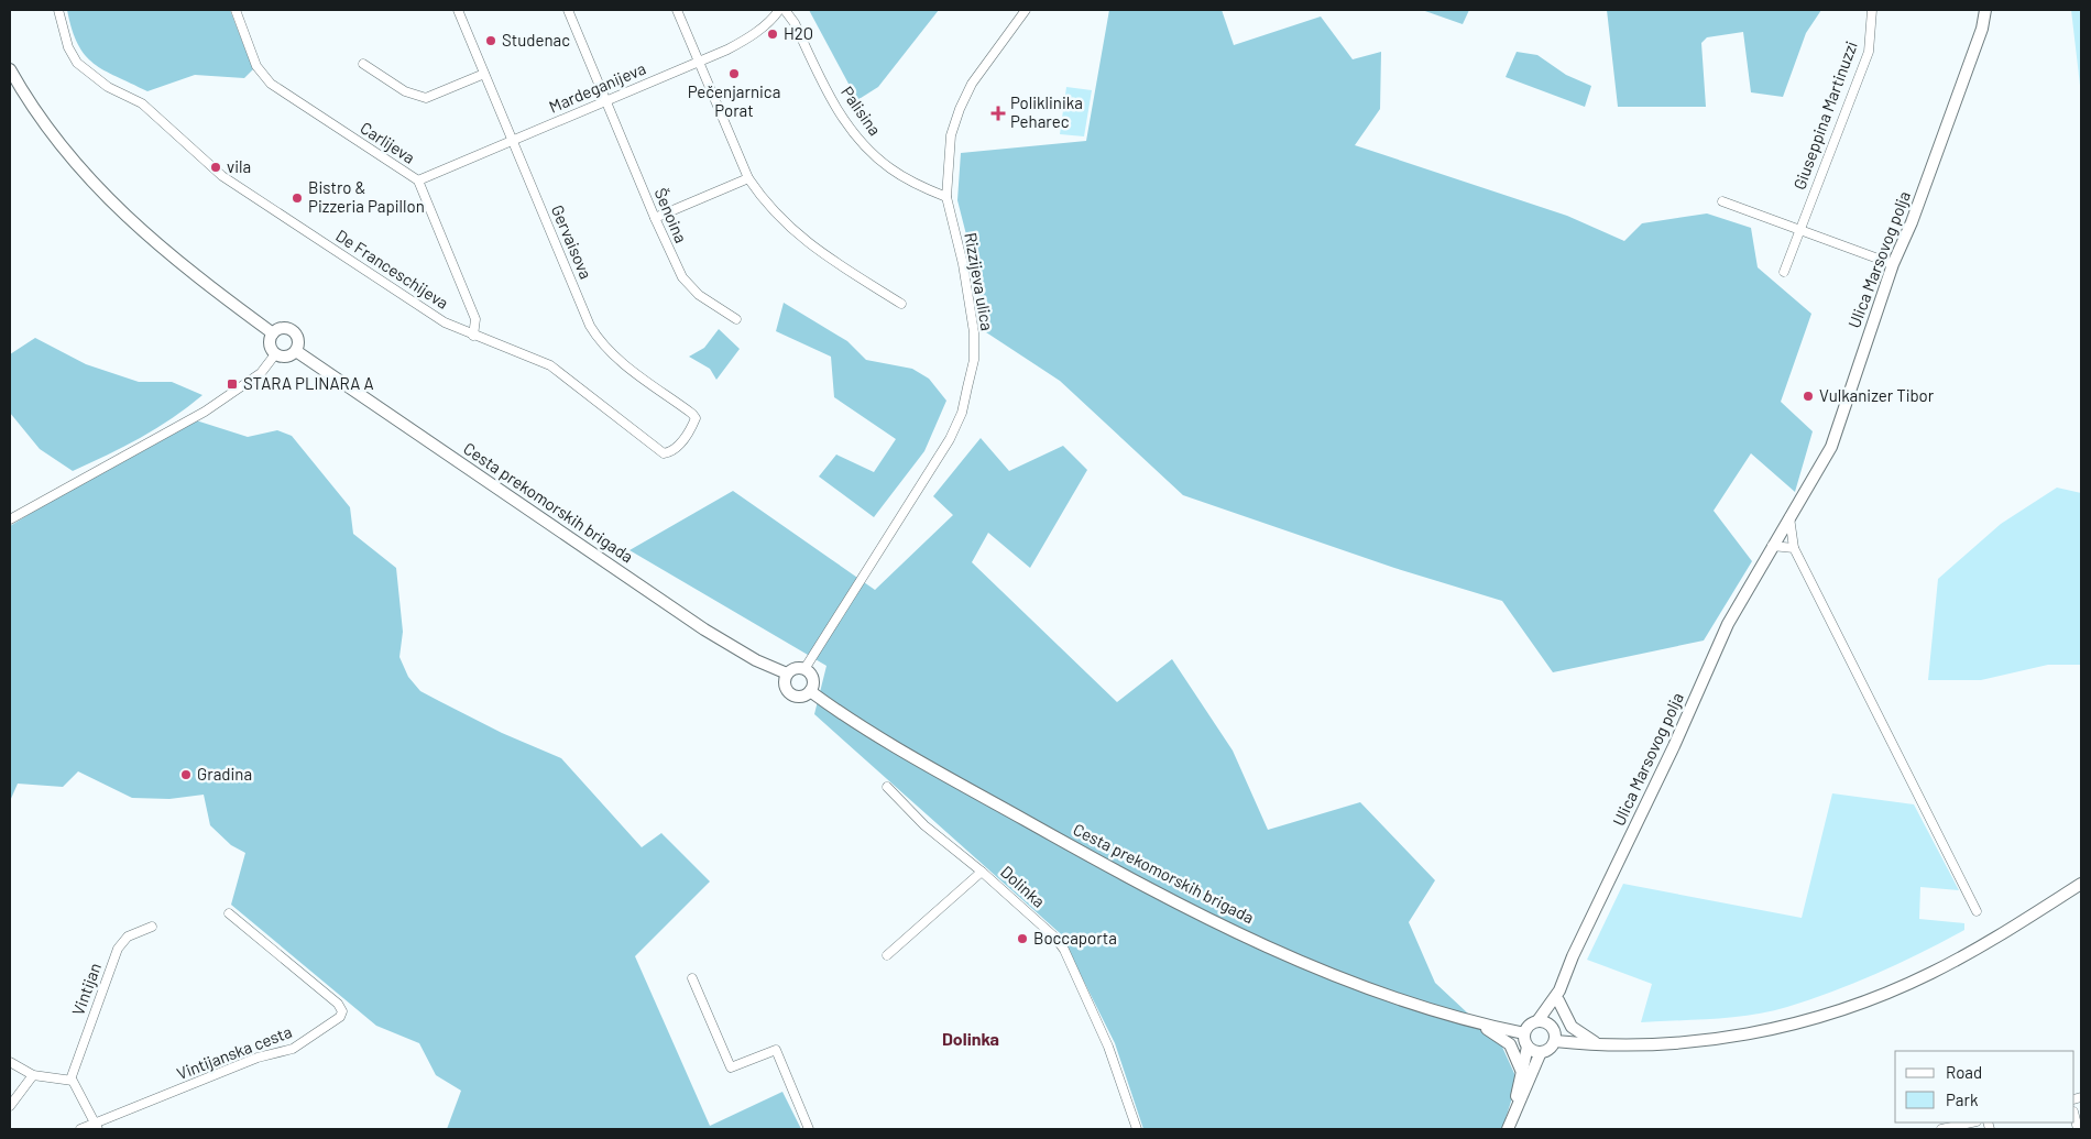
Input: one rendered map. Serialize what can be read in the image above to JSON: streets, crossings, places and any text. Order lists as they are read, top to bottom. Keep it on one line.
{"streets":{"main road":["Ulica Marsovog polja","Cesta prekomorskih brigada"],"street":["Mardeganijeva","Palisina","Giuseppina Martinuzzi","Carlijeva","Šenoina","Gervaisova","De Franceschijeva","Rizzijeva ulica","Dolinka","Vintijan","Vintijanska cesta"]},"crossings":[["Mardeganijeva","Carlijeva"],["Mardeganijeva","Šenoina"],["Mardeganijeva","Gervaisova"],["Palisina","Rizzijeva ulica"],["Carlijeva","De Franceschijeva"],["Gervaisova","De Franceschijeva"],["Ulica Marsovog polja","Cesta prekomorskih brigada"],["Rizzijeva ulica","Cesta prekomorskih brigada"]],"districts":["Dolinka"],"places":{"other":["H2O","Studenac","Pečenjarnica Porat","vila","Bistro & Pizzeria Papillon","Vulkanizer Tibor","Gradina","Boccaporta"],"health":["Poliklinika Peharec"],"transit":["STARA PLINARA A"]},"legend":["Road","Park"]}
